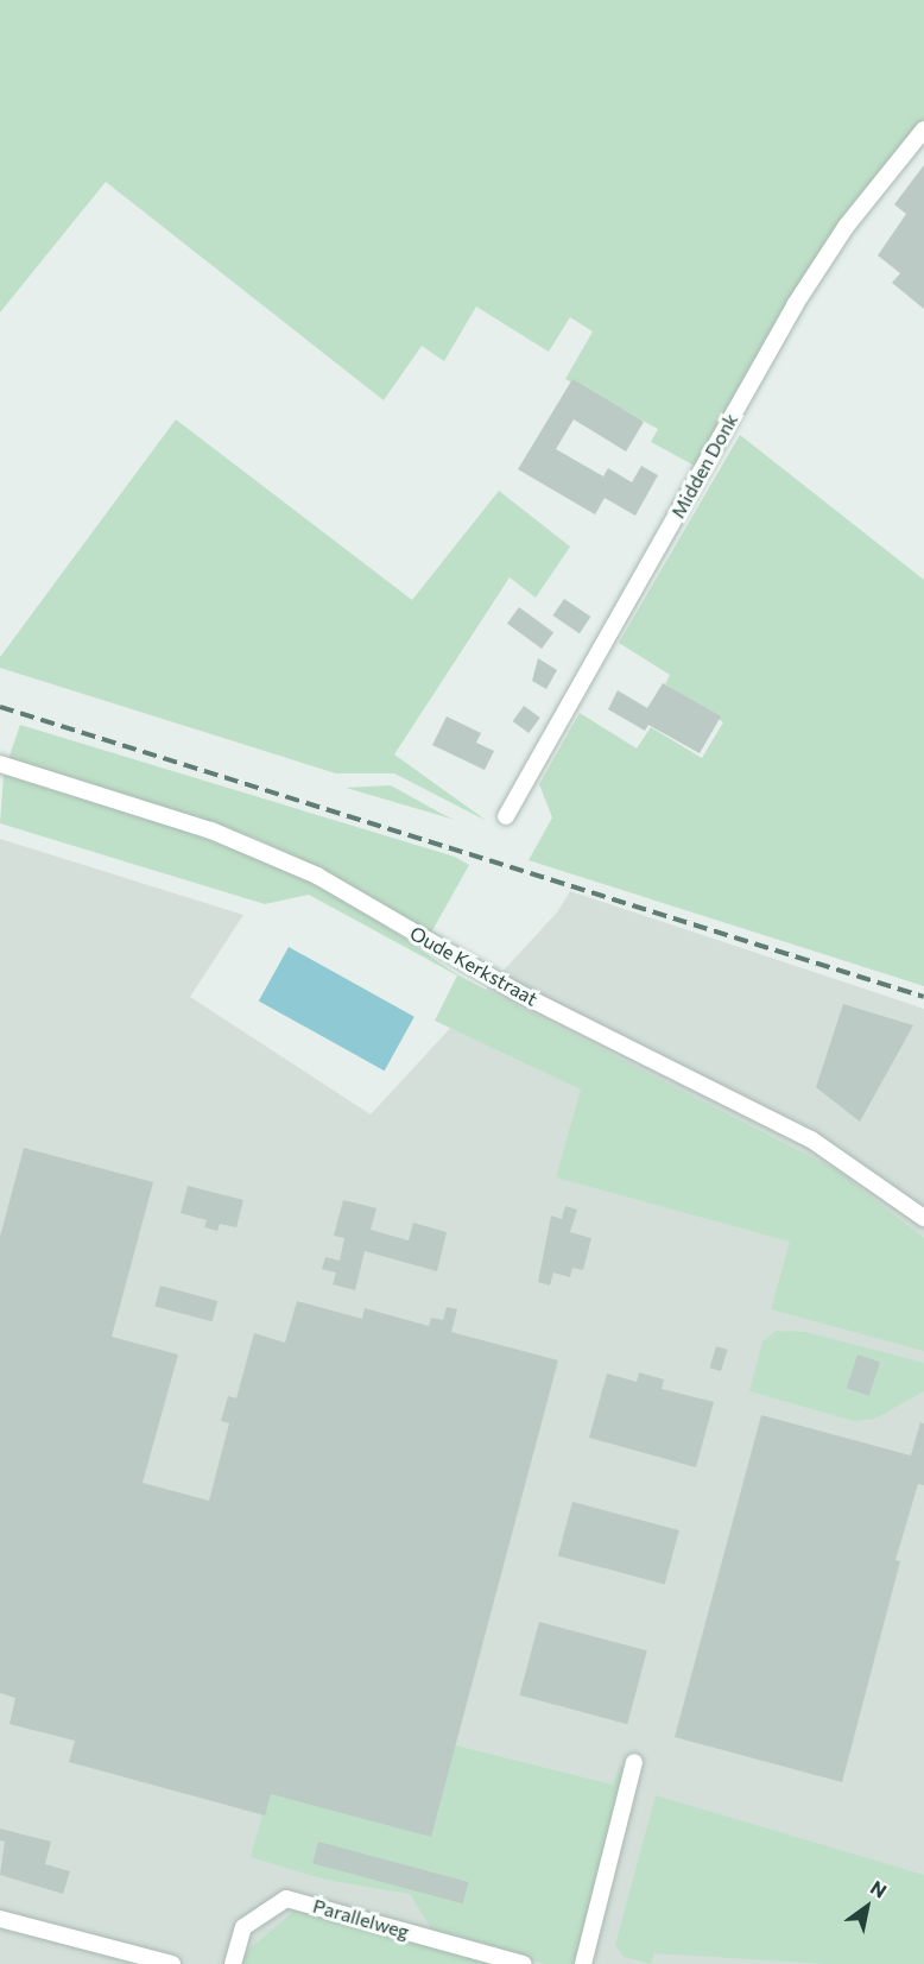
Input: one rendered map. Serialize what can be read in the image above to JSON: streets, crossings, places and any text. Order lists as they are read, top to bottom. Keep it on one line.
{"streets":{"street":["Midden Donk","Oude Kerkstraat","Parallelweg"]},"north":"top right"}
